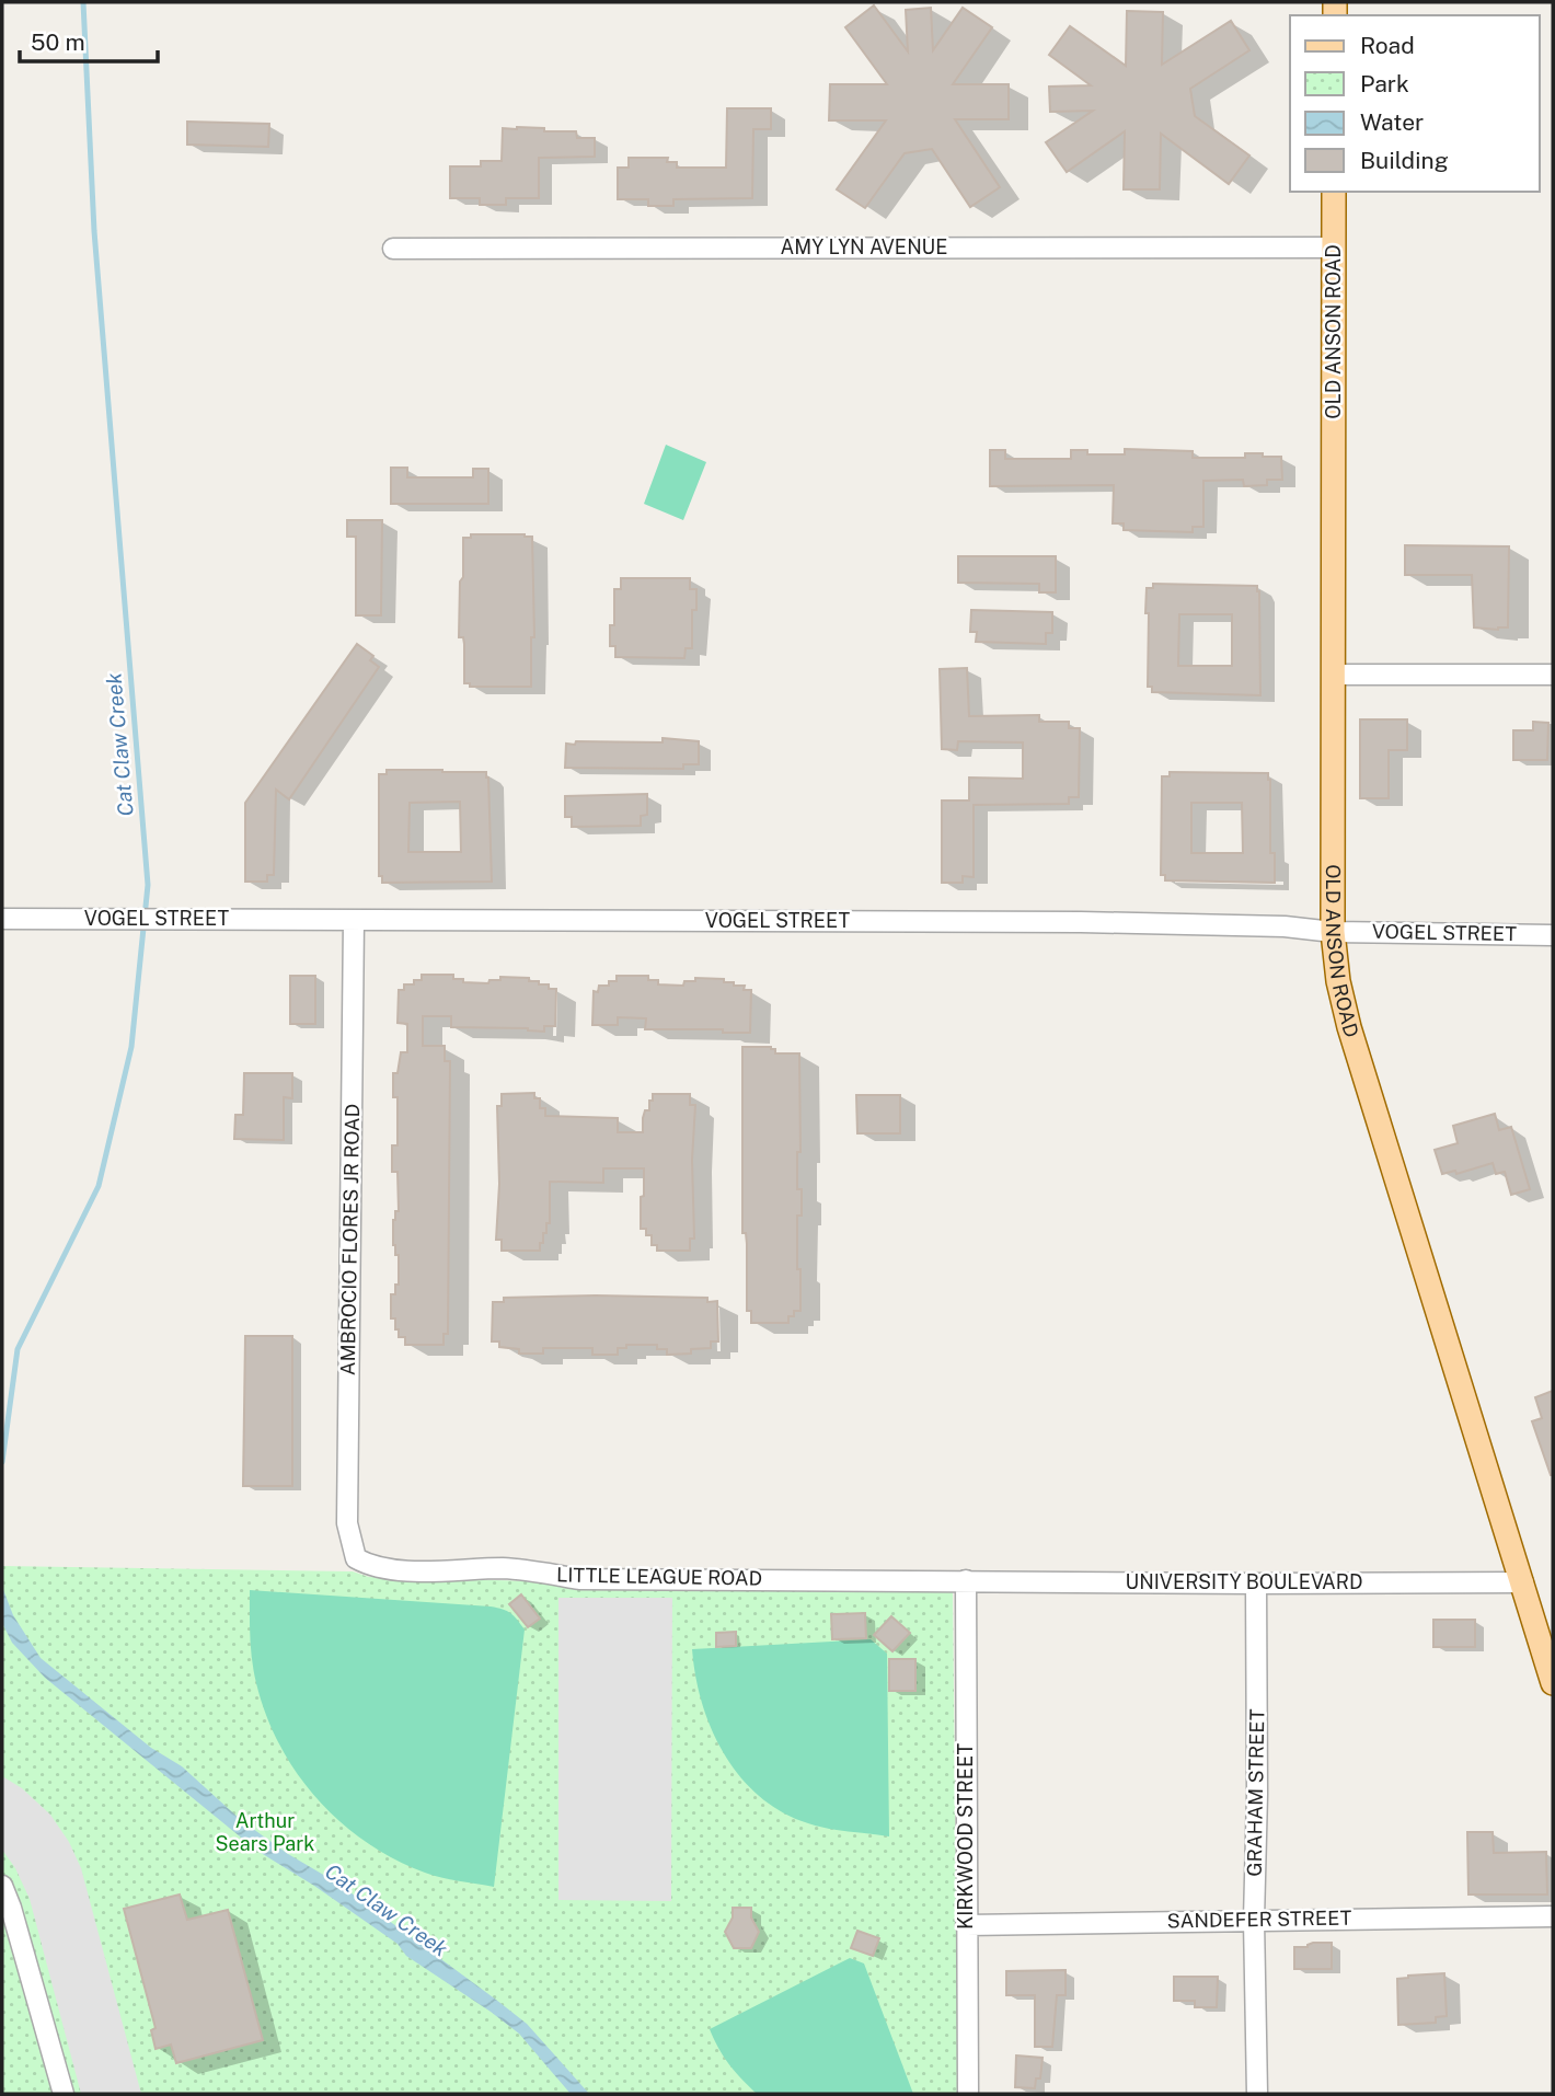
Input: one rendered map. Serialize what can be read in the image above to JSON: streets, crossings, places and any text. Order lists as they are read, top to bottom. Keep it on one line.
{"streets":{"main road":["OLD ANSON ROAD"],"street":["AMY LYN AVENUE","VOGEL STREET","AMBROCIO FLORES JR ROAD","LITTLE LEAGUE ROAD","UNIVERSITY BOULEVARD","GRAHAM STREET","KIRKWOOD STREET","SANDEFER STREET"]},"crossings":[["AMY LYN AVENUE","OLD ANSON ROAD"],["OLD ANSON ROAD","VOGEL STREET"],["OLD ANSON ROAD","UNIVERSITY BOULEVARD"],["VOGEL STREET","AMBROCIO FLORES JR ROAD"],["AMBROCIO FLORES JR ROAD","LITTLE LEAGUE ROAD"],["LITTLE LEAGUE ROAD","UNIVERSITY BOULEVARD"],["LITTLE LEAGUE ROAD","KIRKWOOD STREET"],["UNIVERSITY BOULEVARD","GRAHAM STREET"],["UNIVERSITY BOULEVARD","KIRKWOOD STREET"],["GRAHAM STREET","SANDEFER STREET"],["KIRKWOOD STREET","SANDEFER STREET"]],"water":["Cat Claw Creek"],"parks":["Arthur Sears Park"],"legend":["Road","Park","Water","Building"],"scale_bar":"50 m"}
